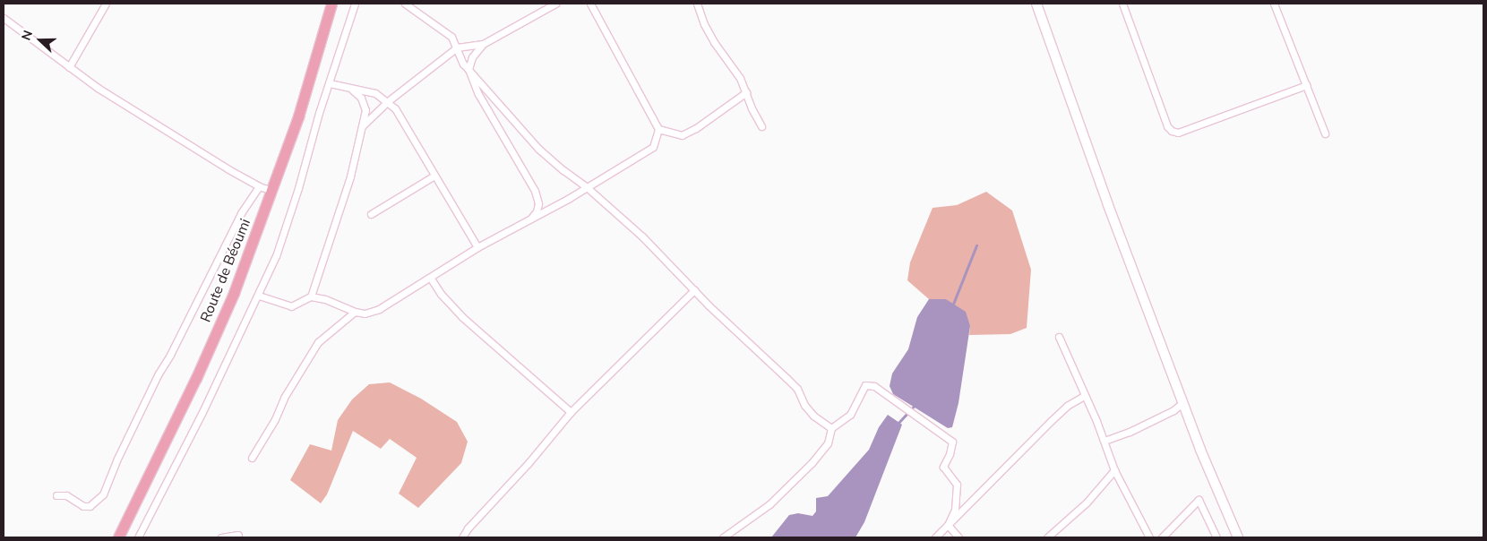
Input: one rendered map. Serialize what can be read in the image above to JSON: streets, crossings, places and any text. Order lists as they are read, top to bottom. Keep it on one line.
{"streets":{"main road":["Route de Béoumi"]},"north":"left"}
